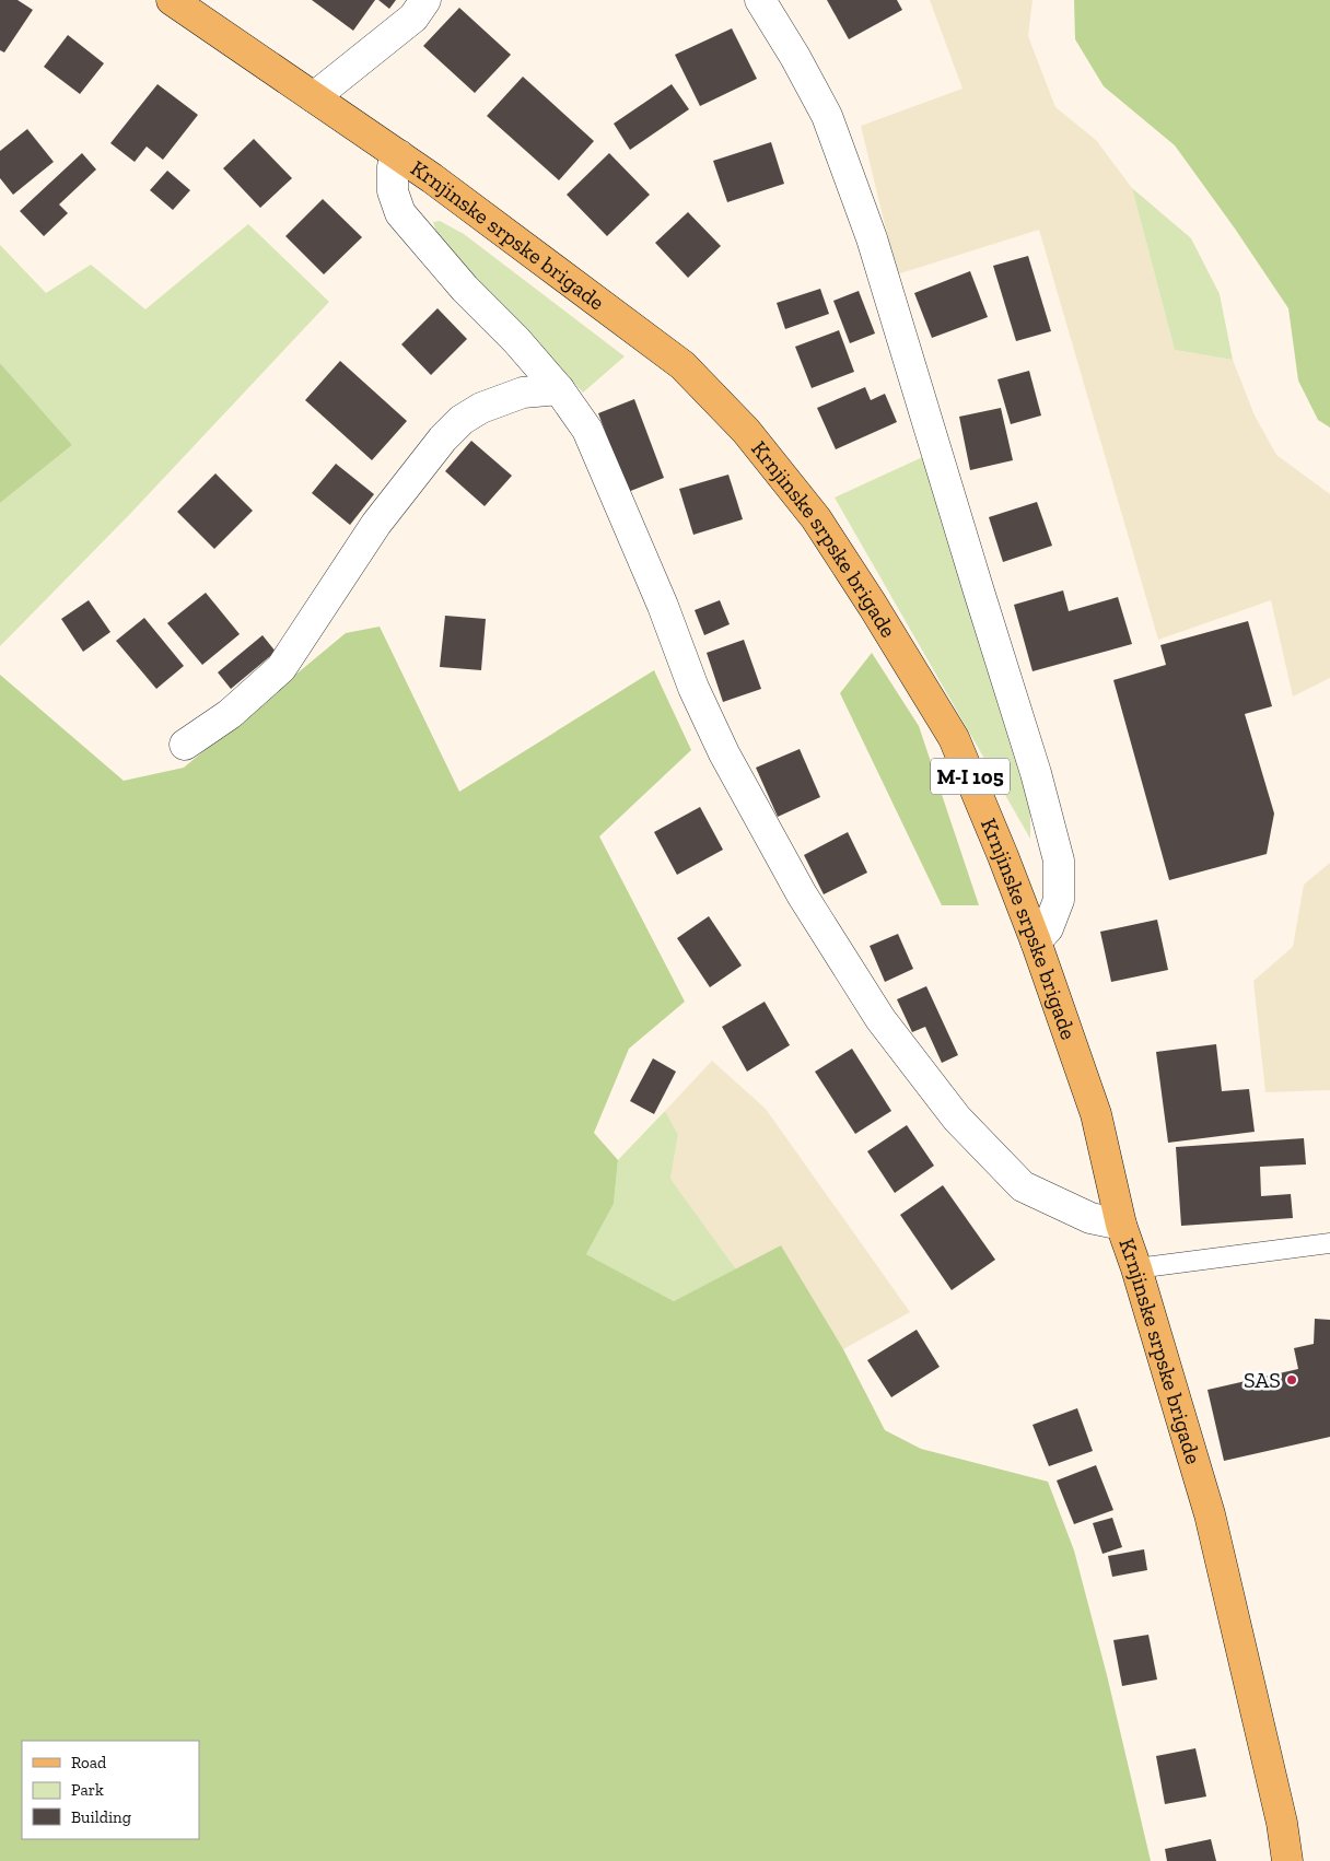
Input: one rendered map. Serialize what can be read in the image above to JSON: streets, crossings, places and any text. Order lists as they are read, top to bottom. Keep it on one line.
{"streets":{"main road":["Krnjinske srpske brigade","M-I 105"]},"places":["SAS"],"legend":["Road","Park","Building"]}
